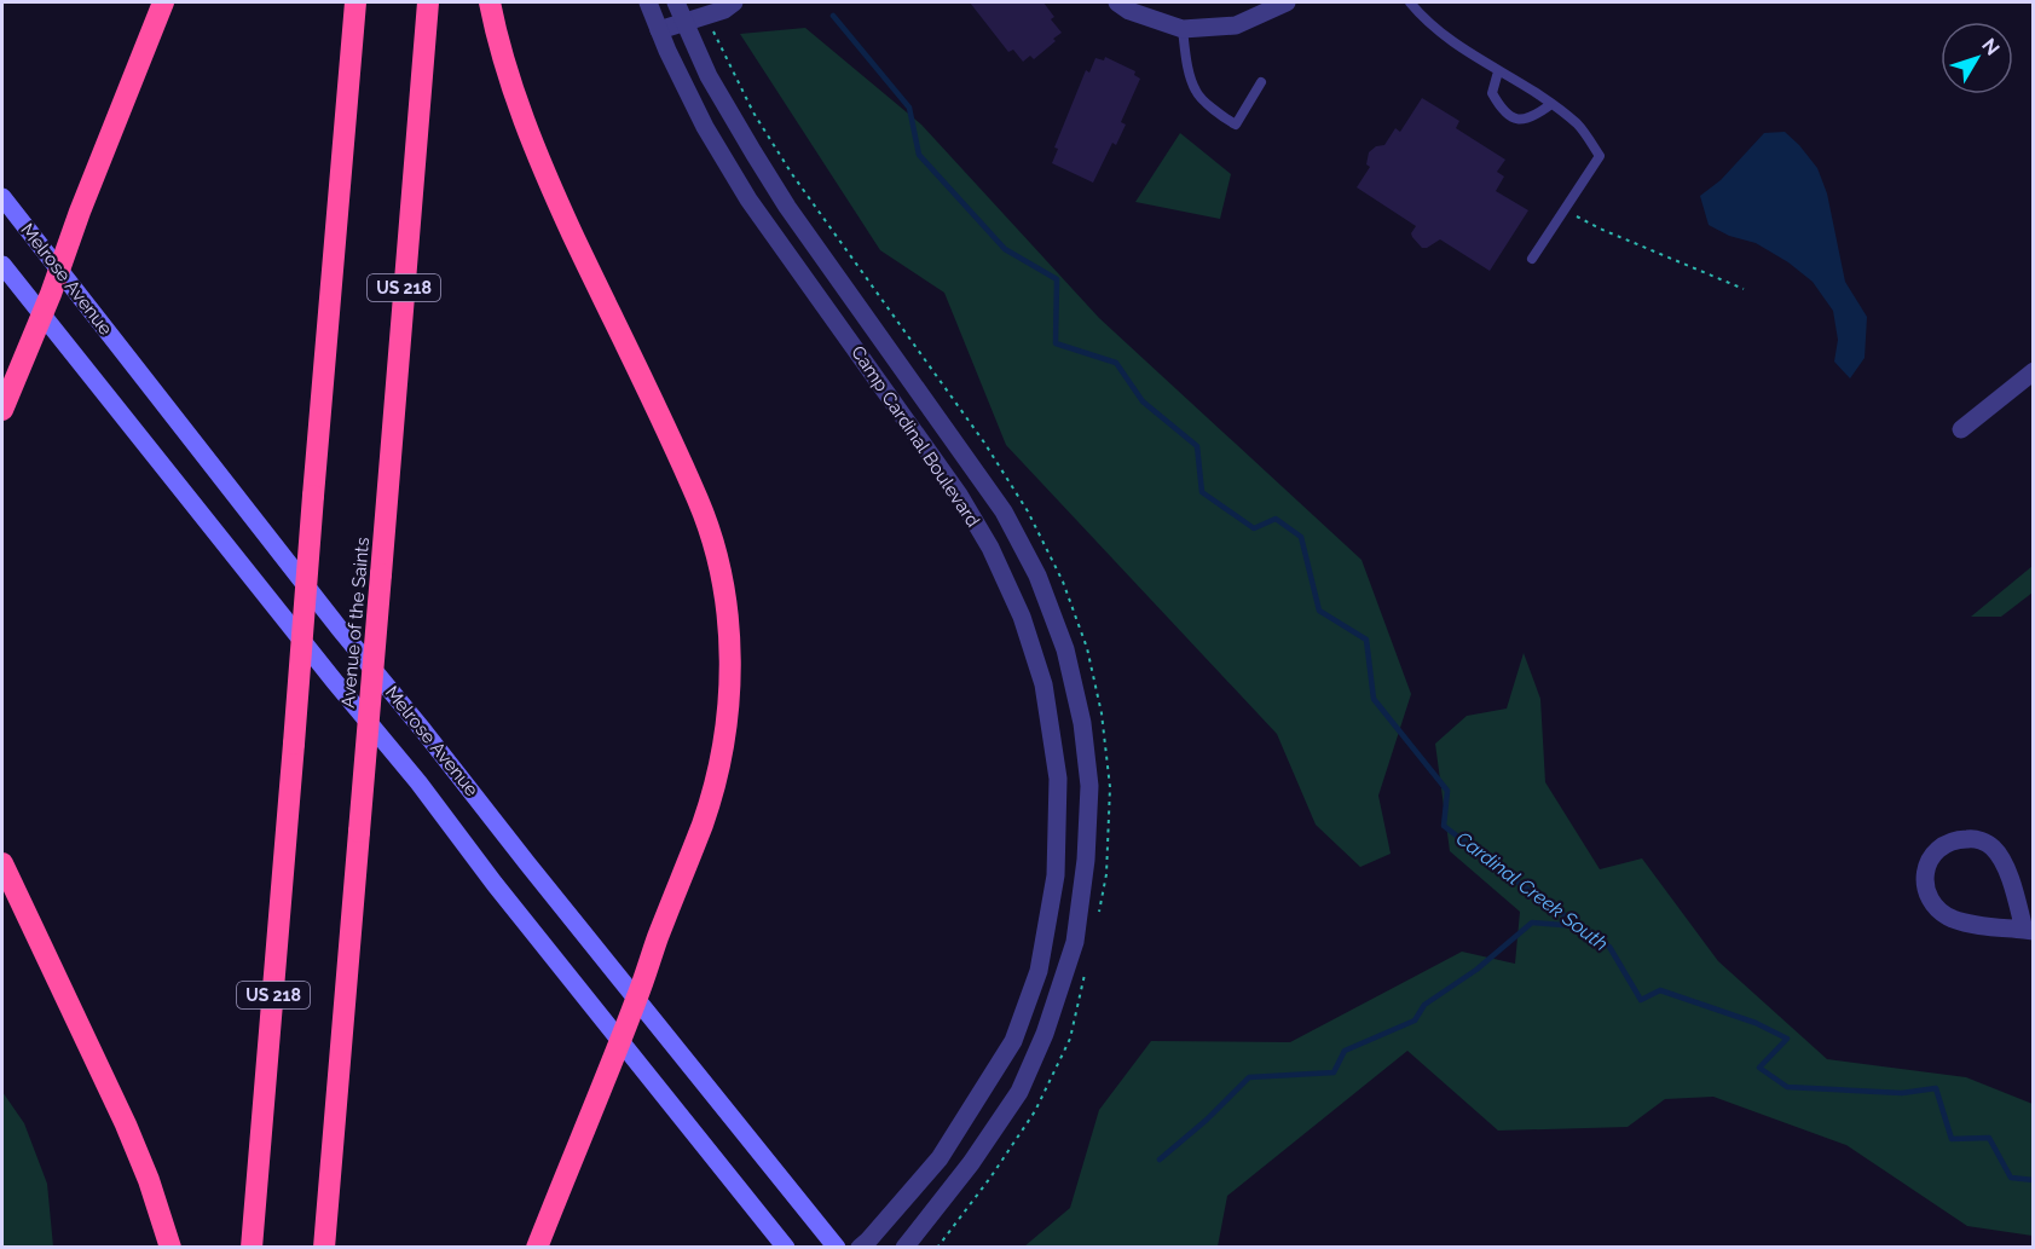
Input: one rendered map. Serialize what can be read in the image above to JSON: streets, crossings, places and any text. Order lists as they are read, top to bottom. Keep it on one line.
{"streets":{"highway":["US 218","Avenue of the Saints"],"main road":["Melrose Avenue"],"street":["Camp Cardinal Boulevard"]},"water":["Cardinal Creek South"],"north":"top right"}
